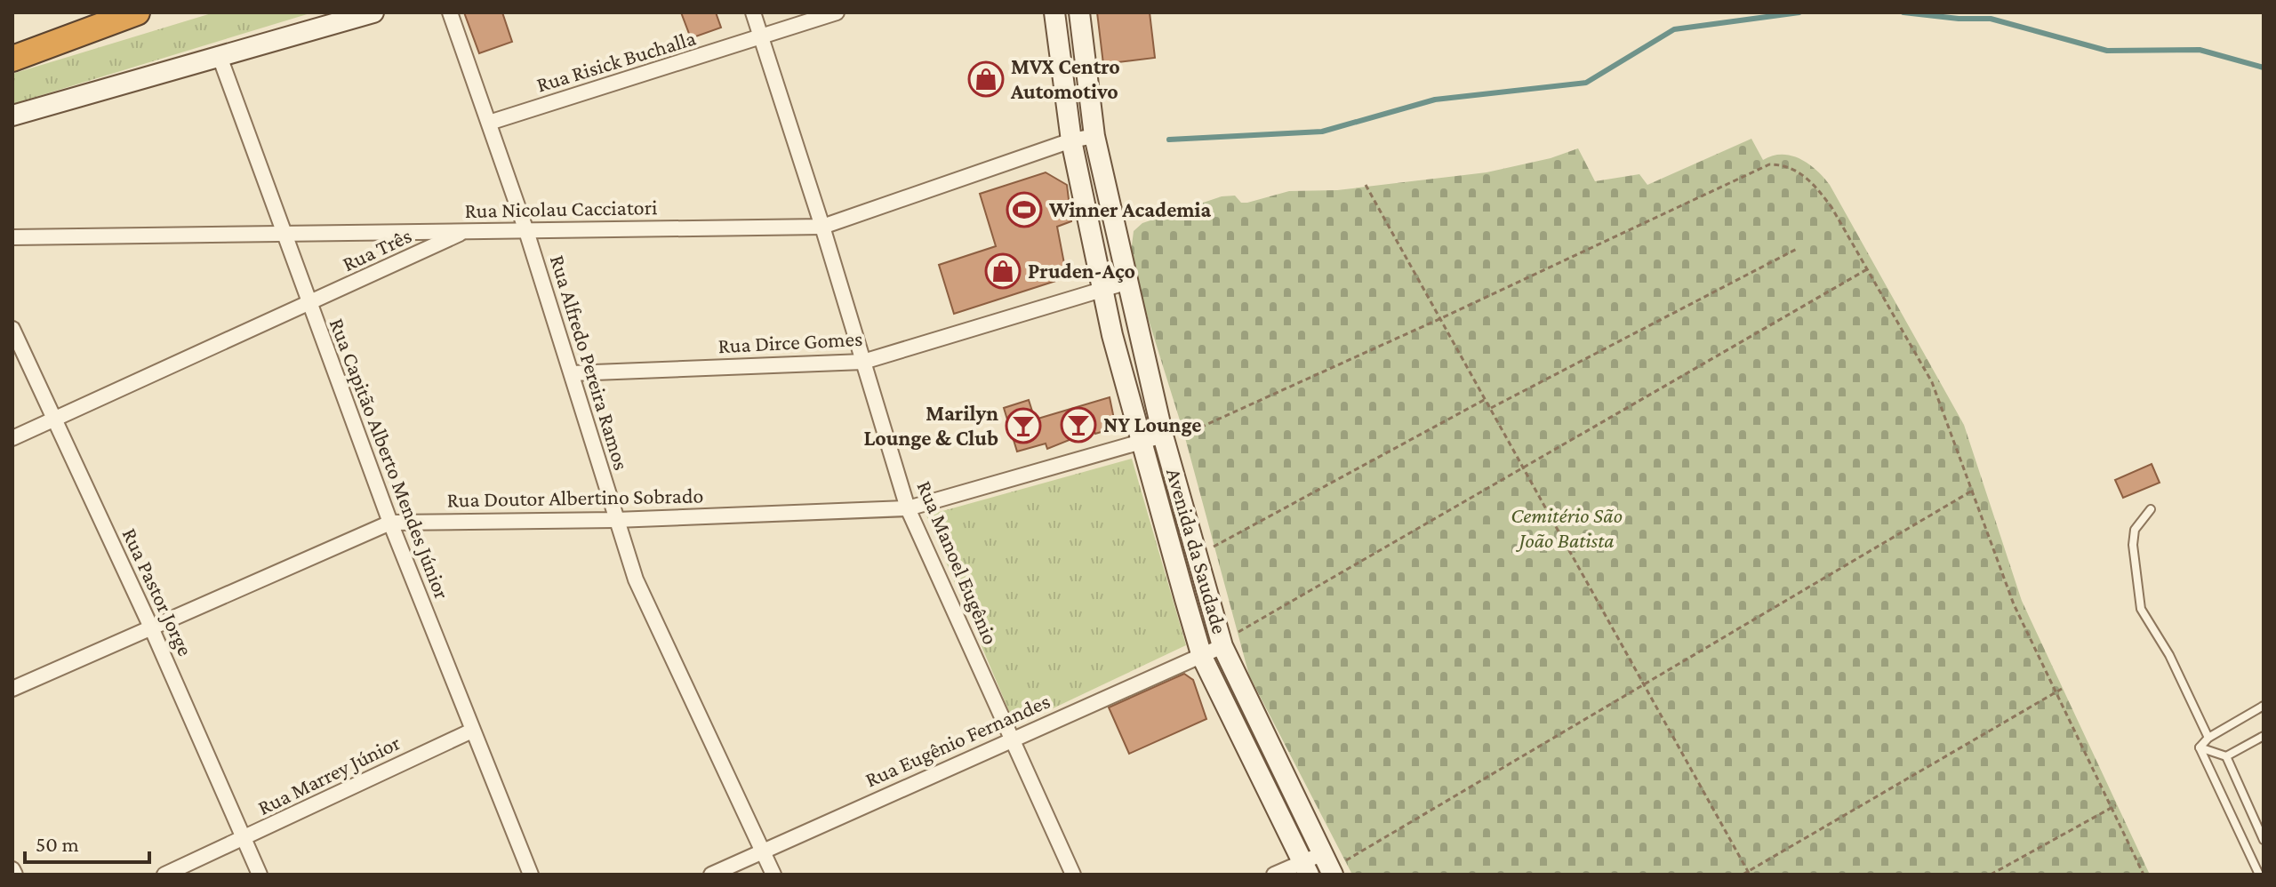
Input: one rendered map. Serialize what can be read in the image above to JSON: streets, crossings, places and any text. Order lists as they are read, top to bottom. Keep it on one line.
{"streets":{"street":["Rua Risick Buchalla","Rua Nicolau Cacciatori","Rua Três","Rua Dirce Gomes","Rua Alfredo Pereira Ramos","Rua Capitão Alberto Mendes Júnior","Rua Doutor Albertino Sobrado","Avenida da Saudade","Rua Manoel Eugênio","Rua Pastor Jorge","Rua Eugênio Fernandes","Rua Marrey Júnior"]},"crossings":[["Rua Risick Buchalla","Rua Alfredo Pereira Ramos"],["Rua Risick Buchalla","Rua Manoel Eugênio"],["Rua Nicolau Cacciatori","Rua Três"],["Rua Nicolau Cacciatori","Rua Alfredo Pereira Ramos"],["Rua Nicolau Cacciatori","Rua Capitão Alberto Mendes Júnior"],["Rua Nicolau Cacciatori","Avenida da Saudade"],["Rua Nicolau Cacciatori","Rua Manoel Eugênio"],["Rua Três","Rua Capitão Alberto Mendes Júnior"],["Rua Três","Rua Pastor Jorge"],["Rua Dirce Gomes","Rua Alfredo Pereira Ramos"],["Rua Dirce Gomes","Avenida da Saudade"],["Rua Dirce Gomes","Rua Manoel Eugênio"],["Rua Alfredo Pereira Ramos","Rua Doutor Albertino Sobrado"],["Rua Alfredo Pereira Ramos","Rua Eugênio Fernandes"],["Rua Capitão Alberto Mendes Júnior","Rua Doutor Albertino Sobrado"],["Rua Capitão Alberto Mendes Júnior","Rua Marrey Júnior"],["Rua Doutor Albertino Sobrado","Avenida da Saudade"],["Rua Doutor Albertino Sobrado","Rua Manoel Eugênio"],["Rua Doutor Albertino Sobrado","Rua Pastor Jorge"],["Avenida da Saudade","Rua Eugênio Fernandes"],["Rua Manoel Eugênio","Rua Eugênio Fernandes"],["Rua Pastor Jorge","Rua Marrey Júnior"]],"parks":["Cemitério São João Batista"],"places":{"shop":["MVX Centro Automotivo","Pruden-Aço"],"sports":["Winner Academia"],"bar":["NY Lounge","Marilyn Lounge & Club"]},"scale_bar":"50 m"}
